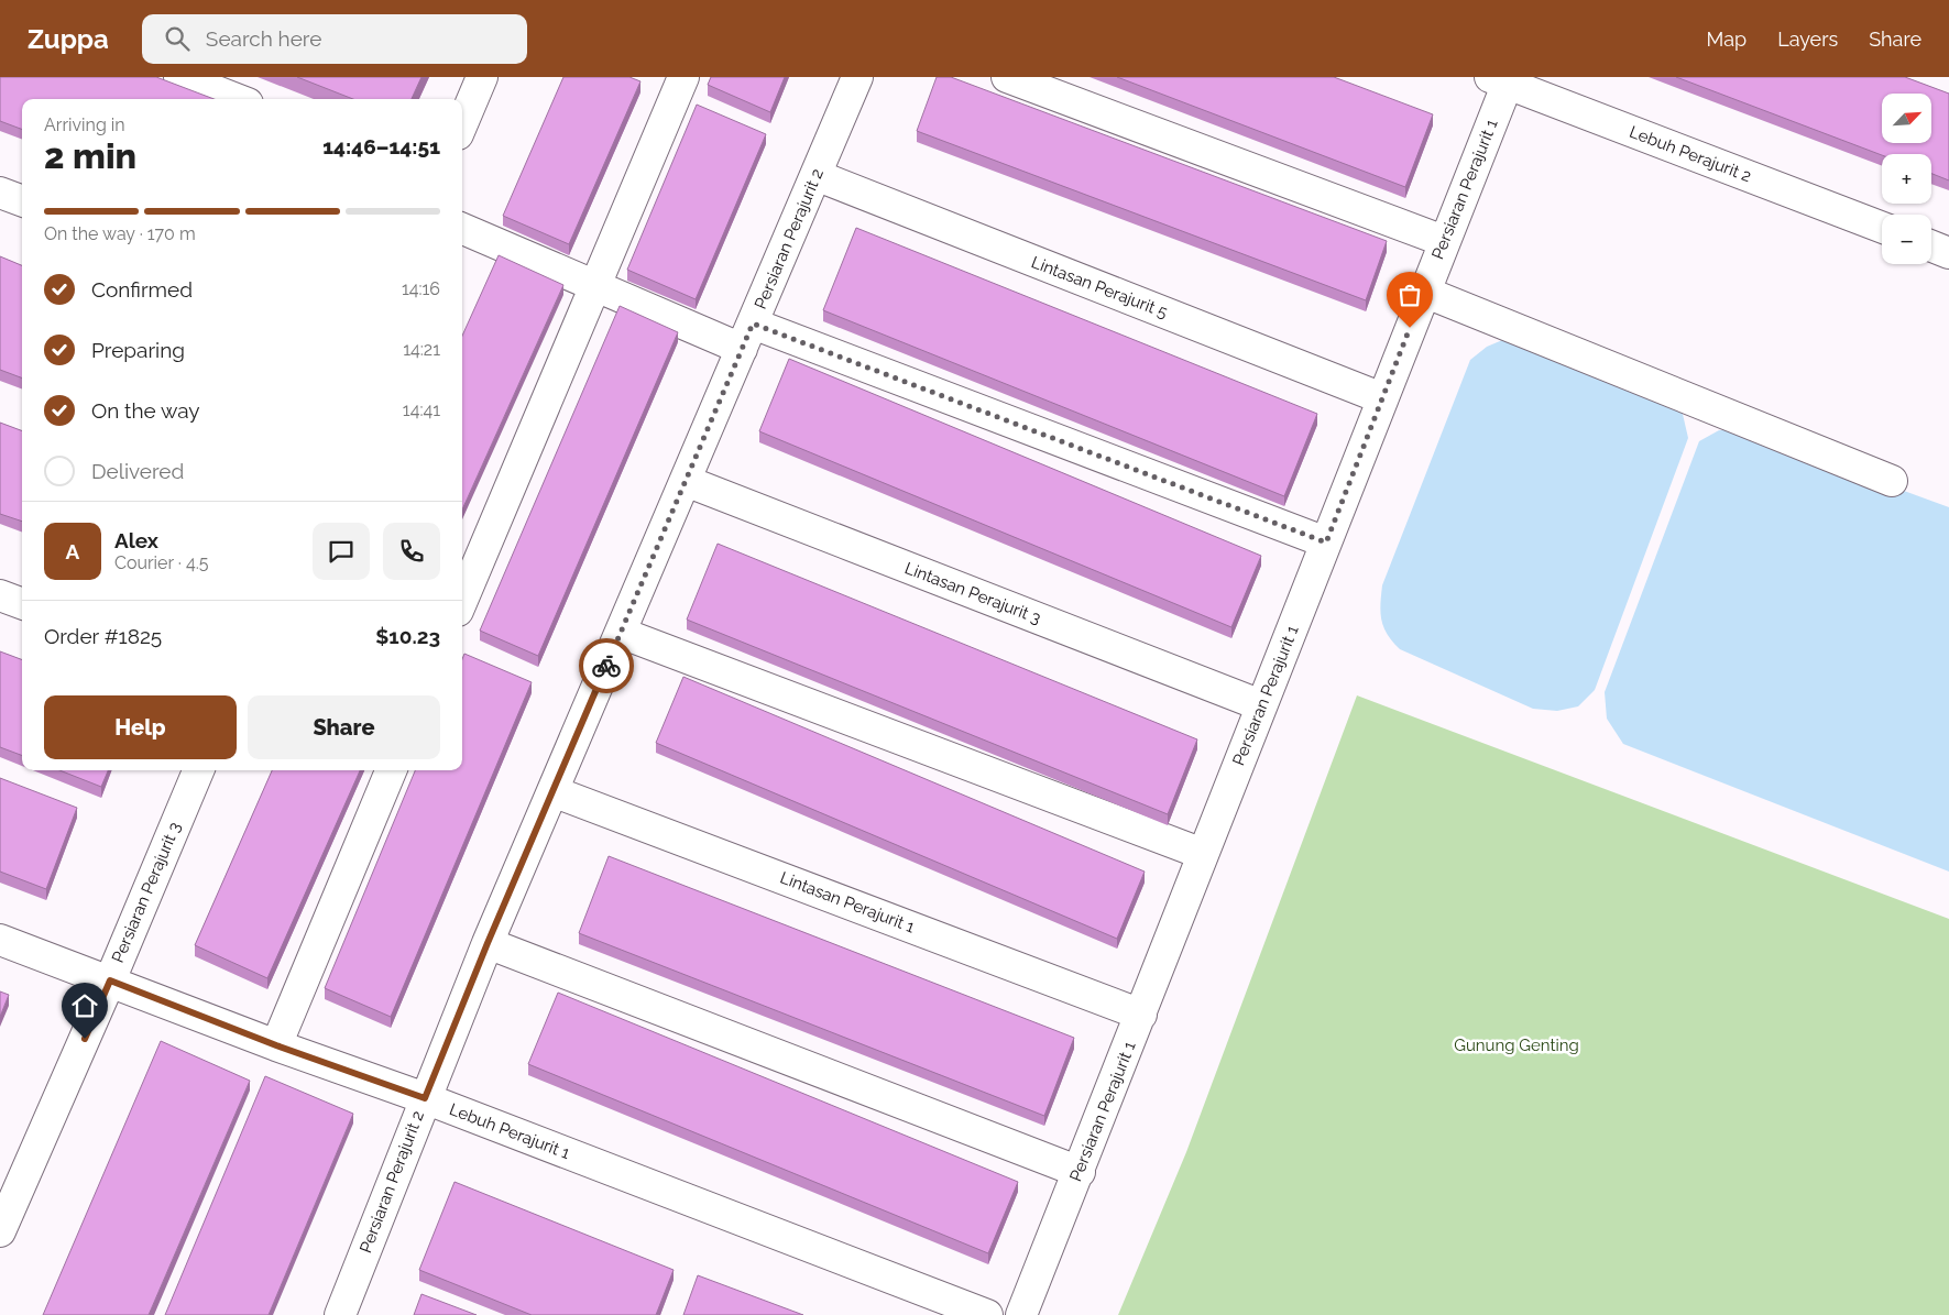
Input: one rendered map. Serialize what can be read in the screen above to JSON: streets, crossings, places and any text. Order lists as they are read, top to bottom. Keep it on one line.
{"streets":{"street":["Lebuh Perajurit 2","Persiaran Perajurit 1","Persiaran Perajurit 2","Lintasan Perajurit 5","Lintasan Perajurit 3","Persiaran Perajurit 3","Lintasan Perajurit 1","Lebuh Perajurit 1"]},"crossings":[["Lebuh Perajurit 2","Persiaran Perajurit 1"],["Persiaran Perajurit 1","Lintasan Perajurit 5"],["Persiaran Perajurit 1","Lintasan Perajurit 3"],["Persiaran Perajurit 1","Lintasan Perajurit 1"],["Persiaran Perajurit 2","Lintasan Perajurit 5"],["Persiaran Perajurit 2","Lintasan Perajurit 3"],["Persiaran Perajurit 2","Lintasan Perajurit 1"],["Persiaran Perajurit 2","Lebuh Perajurit 1"],["Persiaran Perajurit 3","Lebuh Perajurit 1"]],"parks":["Gunung Genting"],"north":"top right","page":{"header":"Zuppa","search":"Search here","nav":["Map","Layers","Share"],"map_buttons":["+","−"],"heading":["2 min","Arriving in","14:46–14:51"],"panel":["Alex","Courier · 4.5","Order #1825","$10.23"],"bar":"On the way · 170 m","list":[["Confirmed","14:16"],["Preparing","14:21"],["On the way","14:41"],"Delivered"],"round":"A","buttons":["Help","Share"]}}
